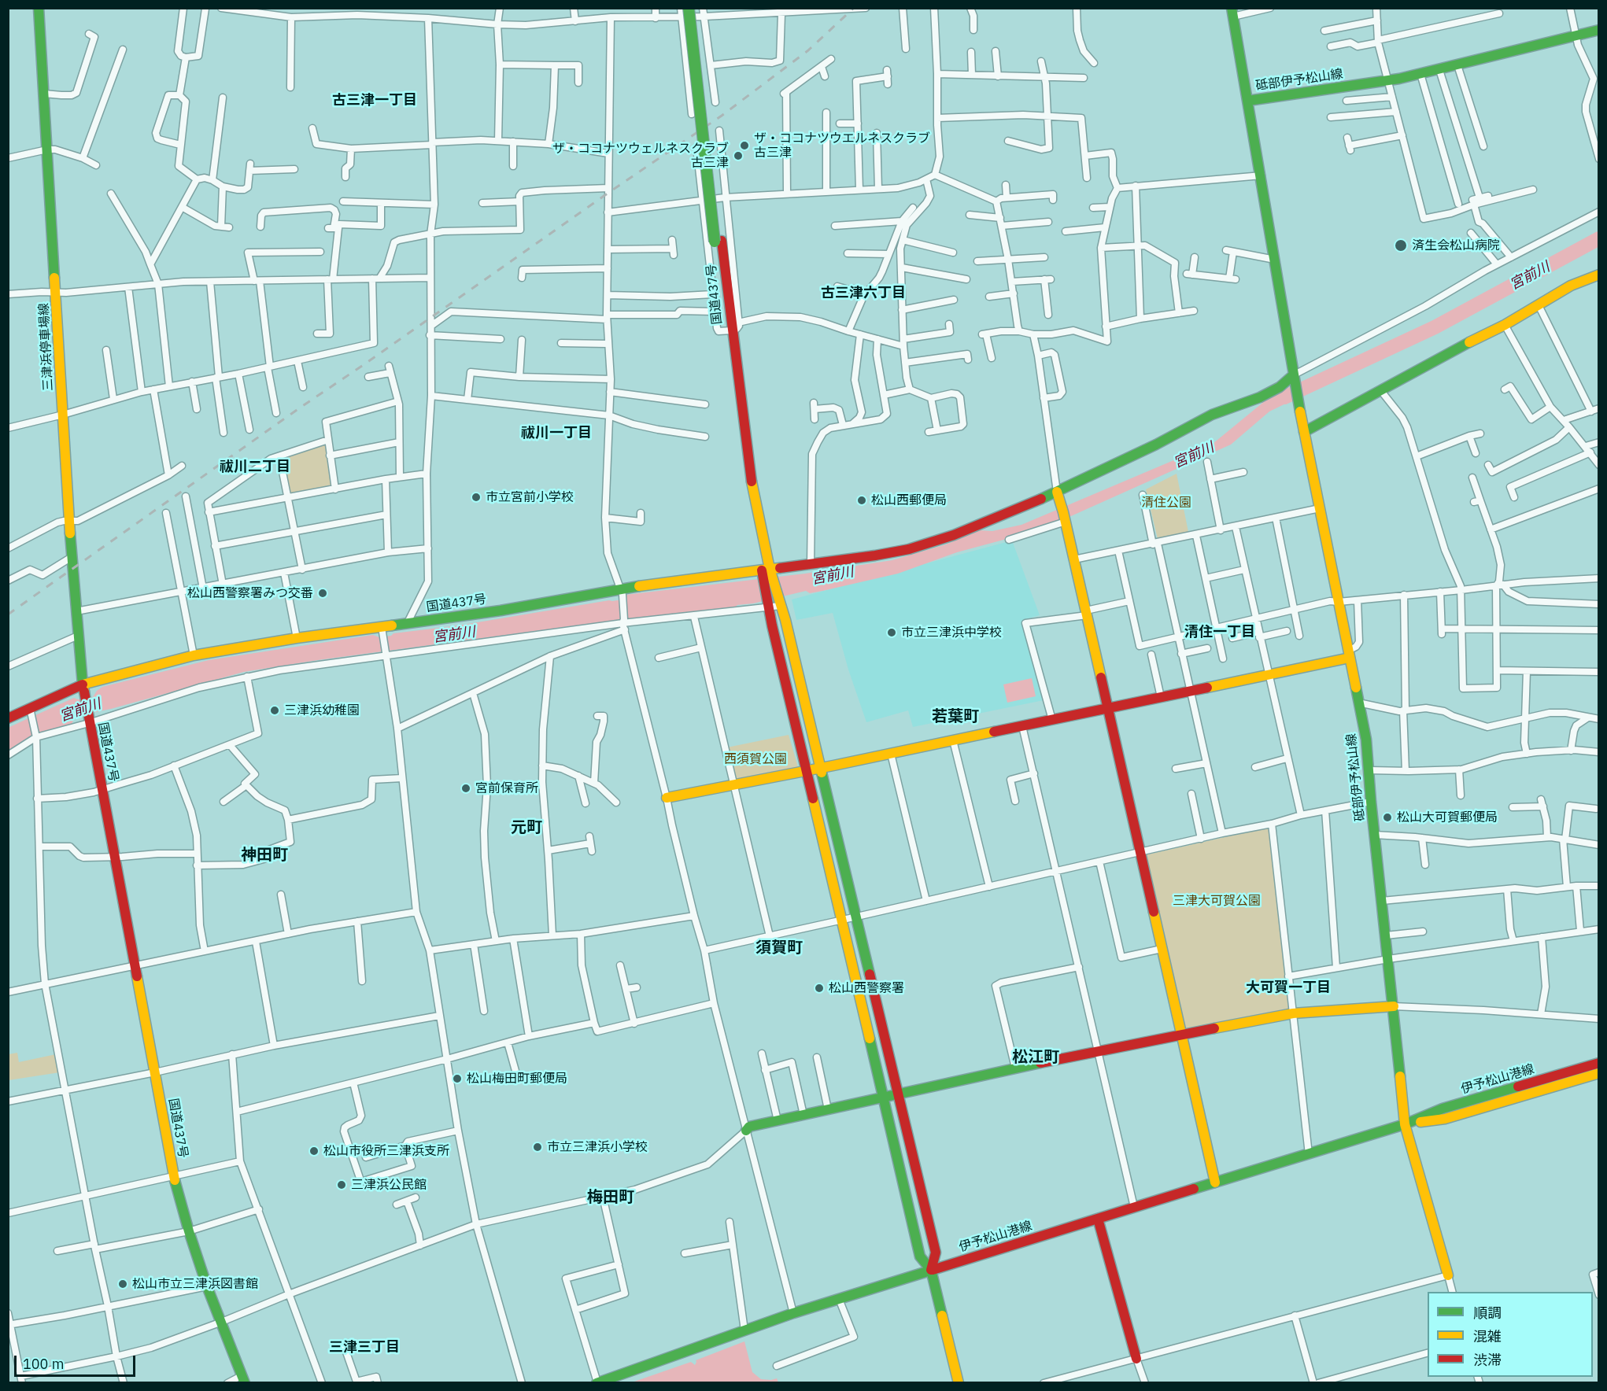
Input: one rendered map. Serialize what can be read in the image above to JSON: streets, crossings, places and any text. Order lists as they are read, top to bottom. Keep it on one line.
{"streets":{"main road":["砥部伊予松山線","国道437号","三津浜停車場線","伊予松山港線"]},"crossings":[["砥部伊予松山線","伊予松山港線"],["国道437号","三津浜停車場線"]],"districts":["古三津一丁目","古三津六丁目","祓川一丁目","祓川二丁目","清住一丁目","若葉町","元町","神田町","須賀町","大可賀一丁目","松江町","梅田町","三津三丁目"],"water":["宮前川"],"parks":["清住公園","西須賀公園","三津大可賀公園"],"places":["ザ・ココナツウエルネスクラブ 古三津","ザ・ココナツウェルネスクラブ 古三津","済生会松山病院","市立宮前小学校","松山西郵便局","松山西警察署みつ交番","市立三津浜中学校","三津浜幼稚園","宮前保育所","松山大可賀郵便局","松山西警察署","松山梅田町郵便局","市立三津浜小学校","松山市役所三津浜支所","三津浜公民館","松山市立三津浜図書館"],"legend":["順調","混雑","渋滞"],"scale_bar":"100 m"}
